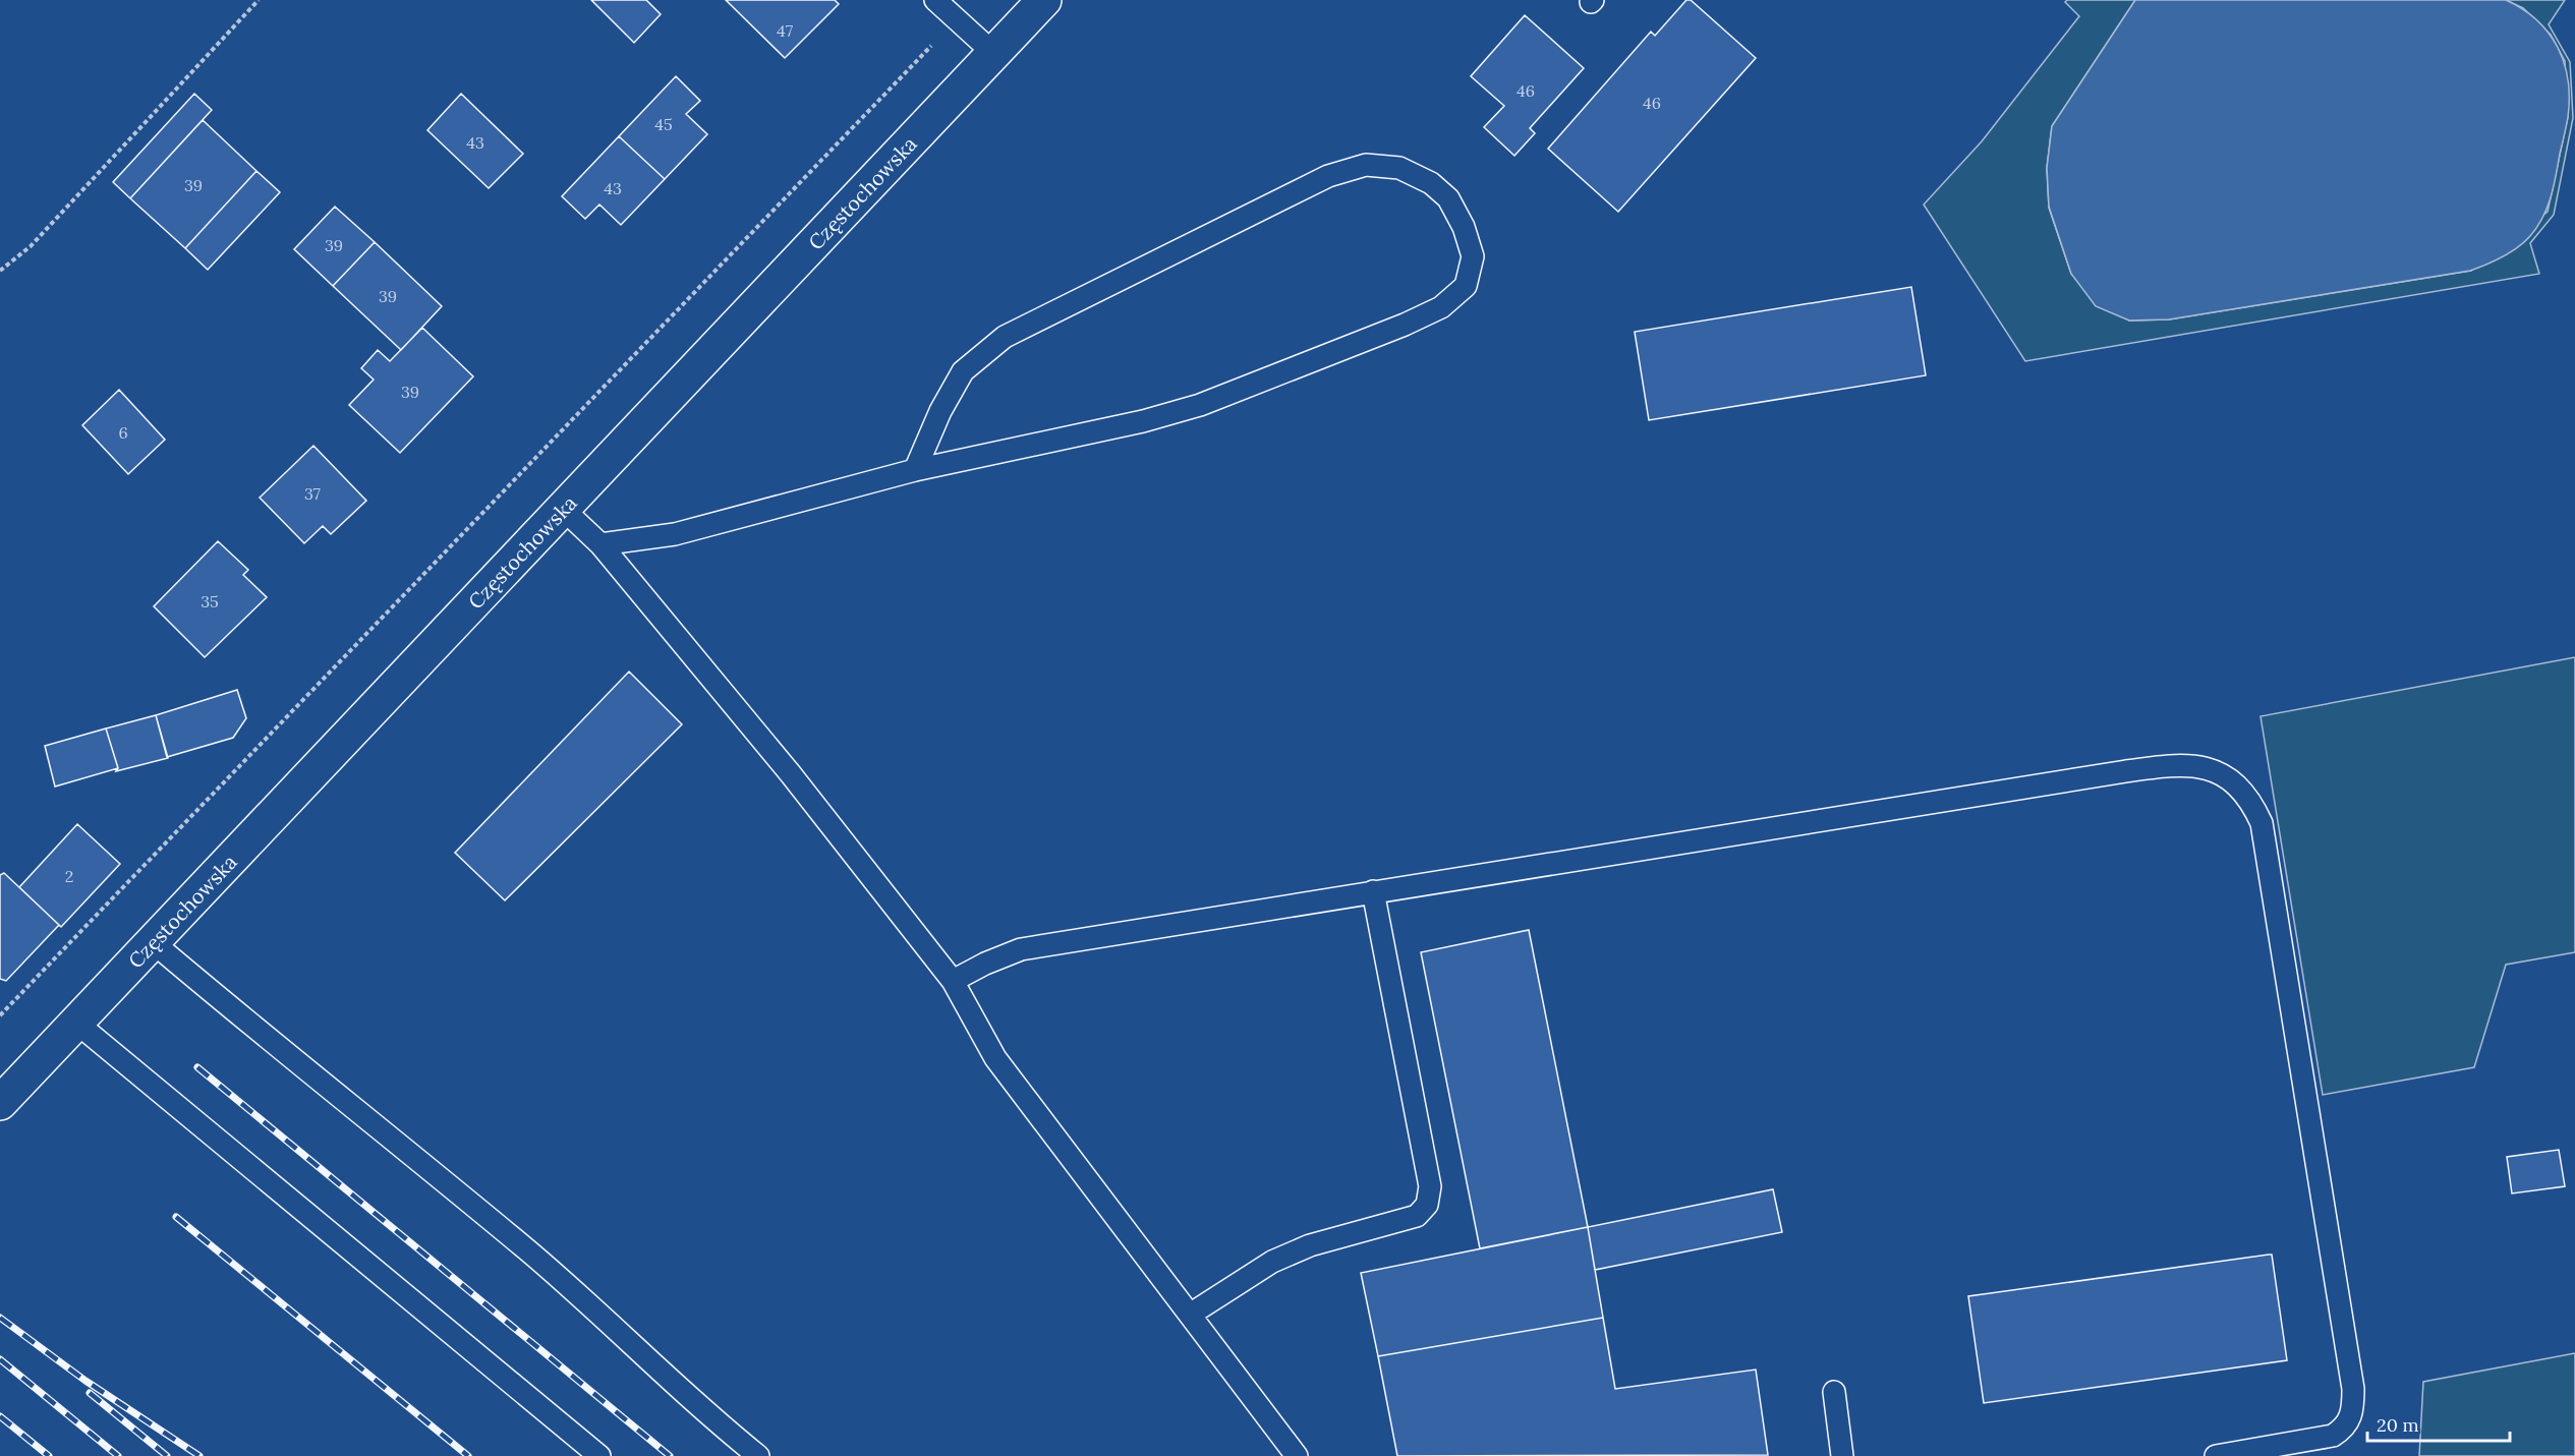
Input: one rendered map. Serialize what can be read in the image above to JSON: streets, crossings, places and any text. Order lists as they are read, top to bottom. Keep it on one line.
{"streets":{"main road":["Częstochowska"]},"house_numbers":["47","46","46","45","43","39","43","39","39","39","6","37","35","2"],"scale_bar":"20 m"}
